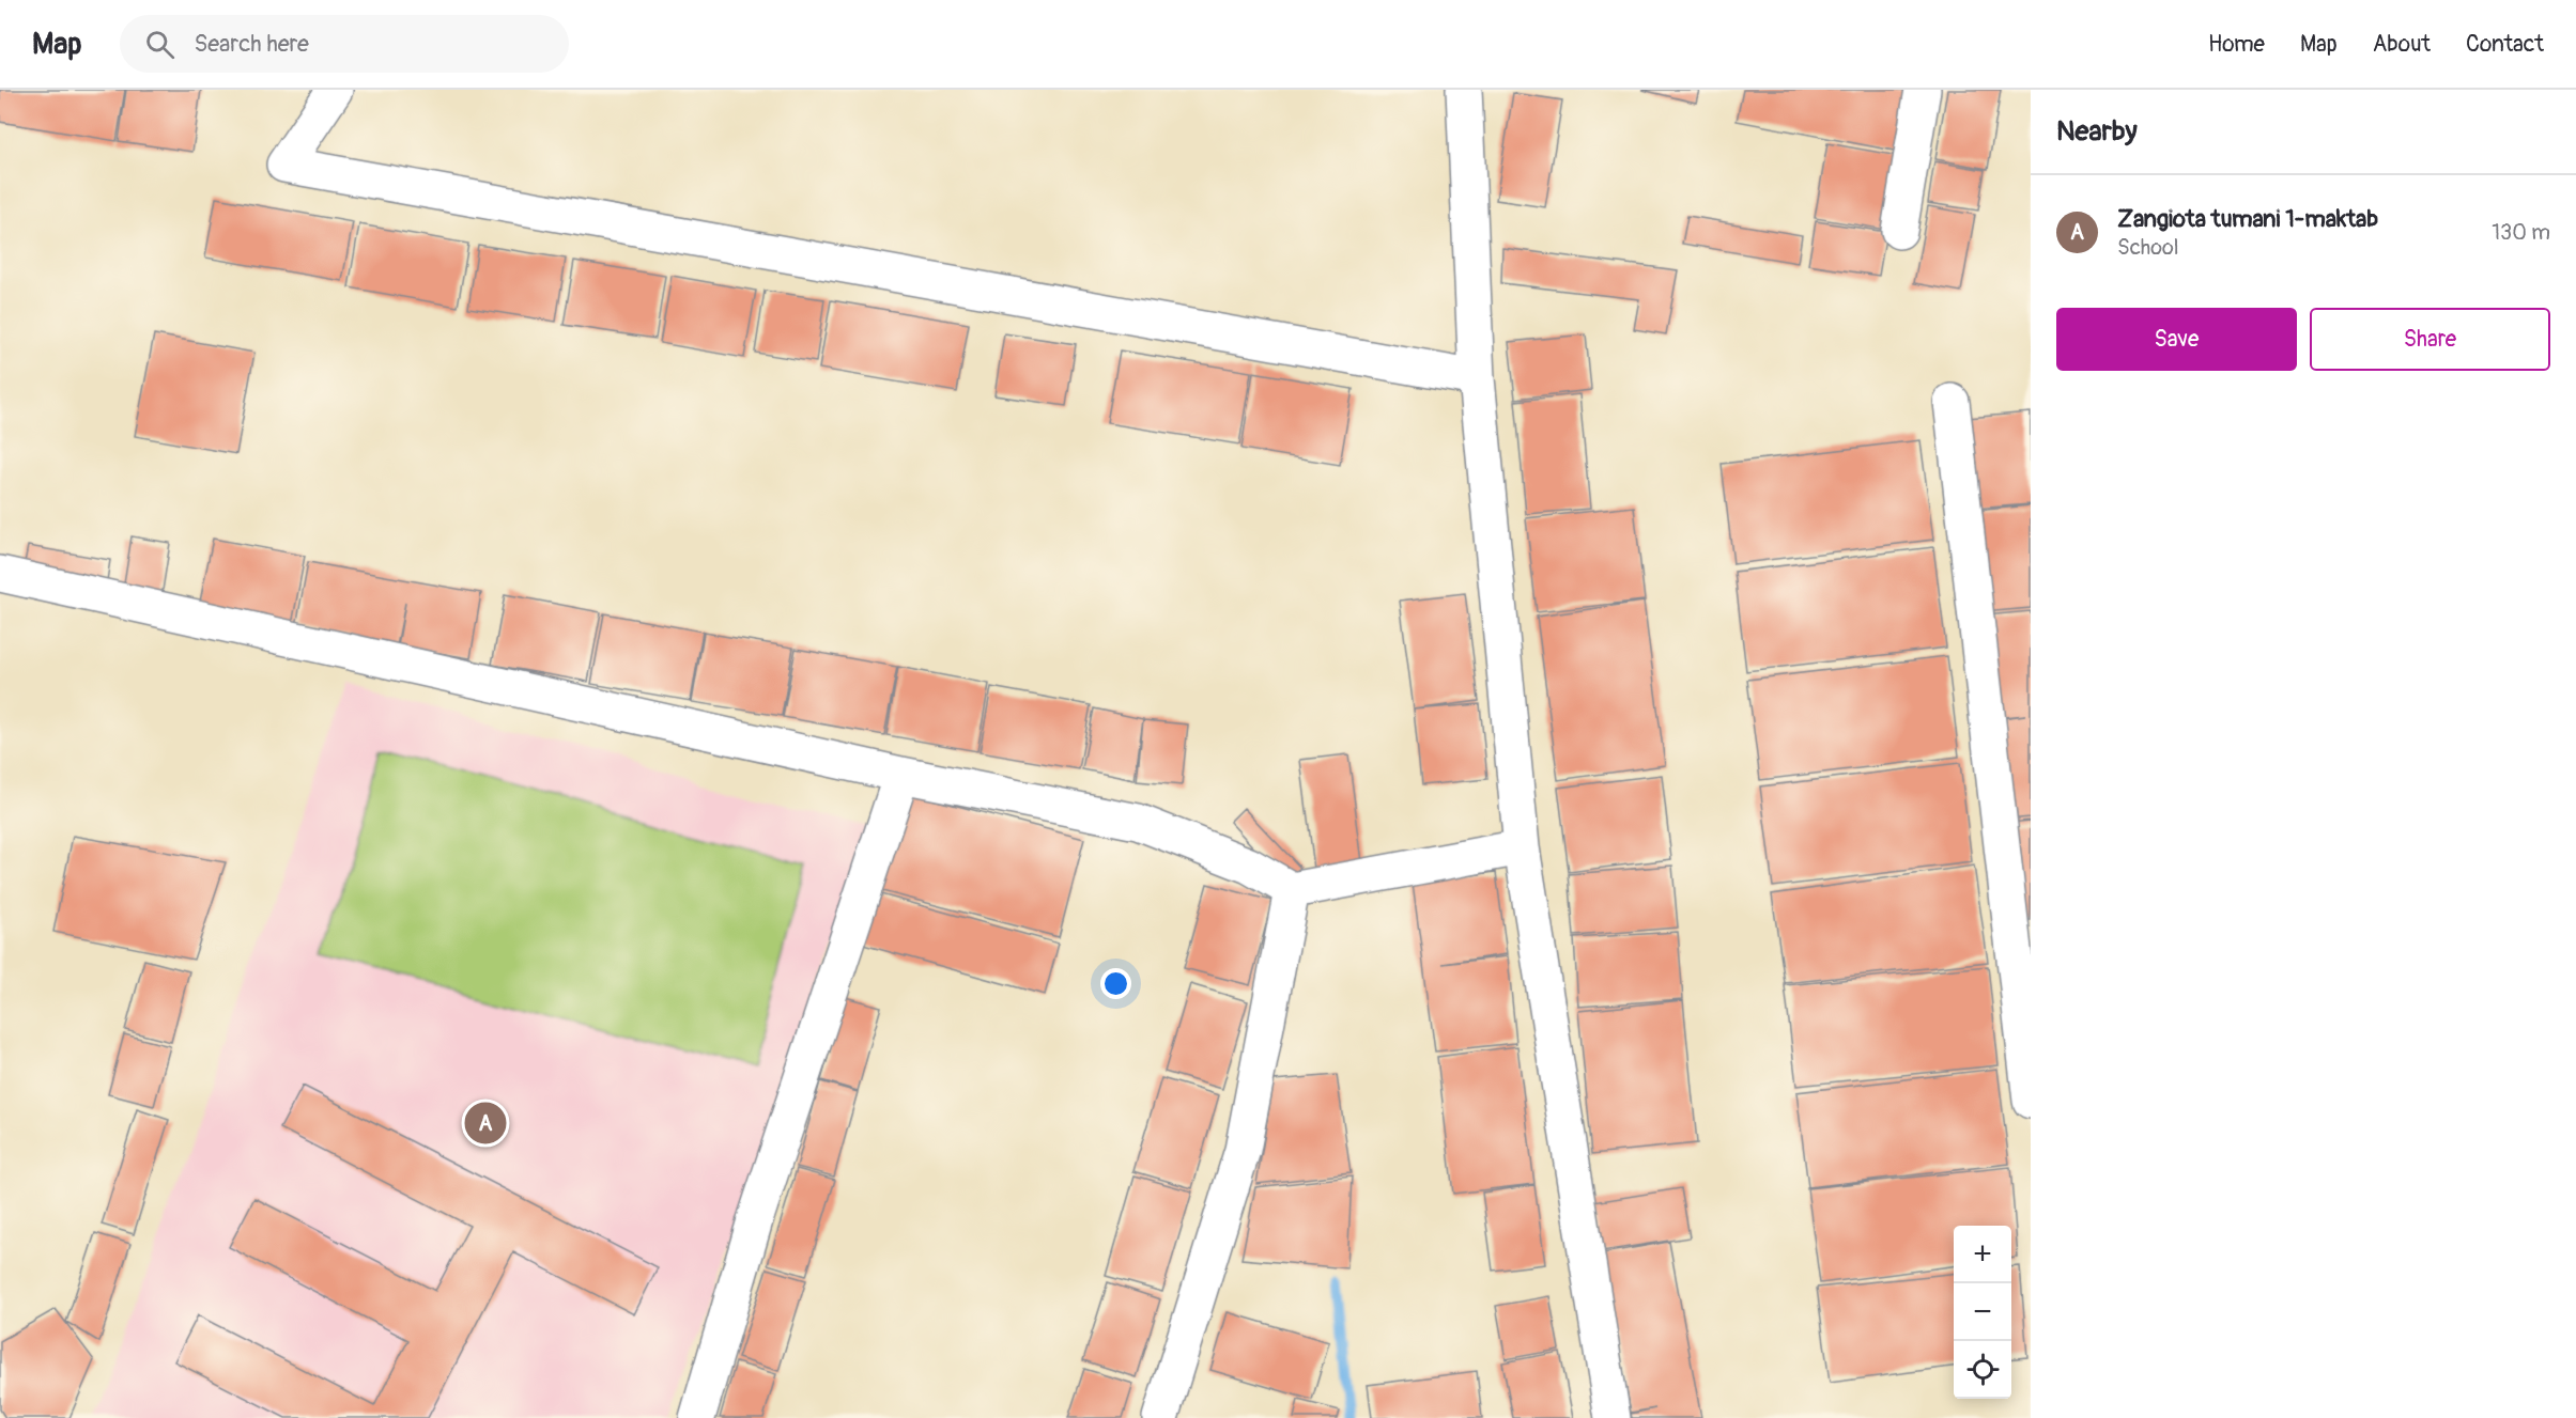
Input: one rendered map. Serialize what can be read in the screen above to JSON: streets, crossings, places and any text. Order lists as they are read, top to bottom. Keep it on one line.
{"page":{"header":"Map","search":"Search here","nav":["Home","Map","About","Contact"],"heading":"Nearby","list":[{"mark":"A","name":"Zangiota tumani 1-maktab","note":"School","value":"130 m"}],"buttons":["Save","Share"],"pins":"A","map_buttons":["+","−"]}}
